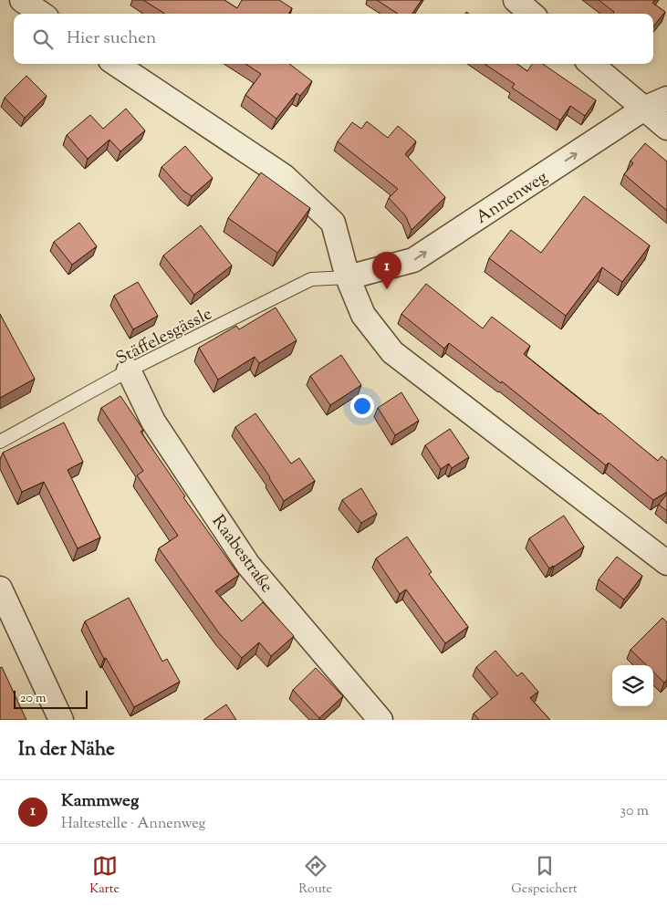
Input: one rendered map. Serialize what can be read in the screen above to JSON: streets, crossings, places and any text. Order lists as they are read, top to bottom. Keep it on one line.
{"streets":{"street":["Annenweg","Raabestraße"],"lane":["Stäffelesgässle"]},"crossings":[["Annenweg","Stäffelesgässle"],["Stäffelesgässle","Raabestraße"]],"one_way":["Annenweg"],"scale_bar":"20 m","page":{"search":"Hier suchen","pins":"1","scale":"20 m","heading":"In der Nähe","list":[{"mark":"1","name":"Kammweg","note":"Haltestelle · Annenweg","value":"30 m"}],"nav":["Karte","Route","Gespeichert"]}}
